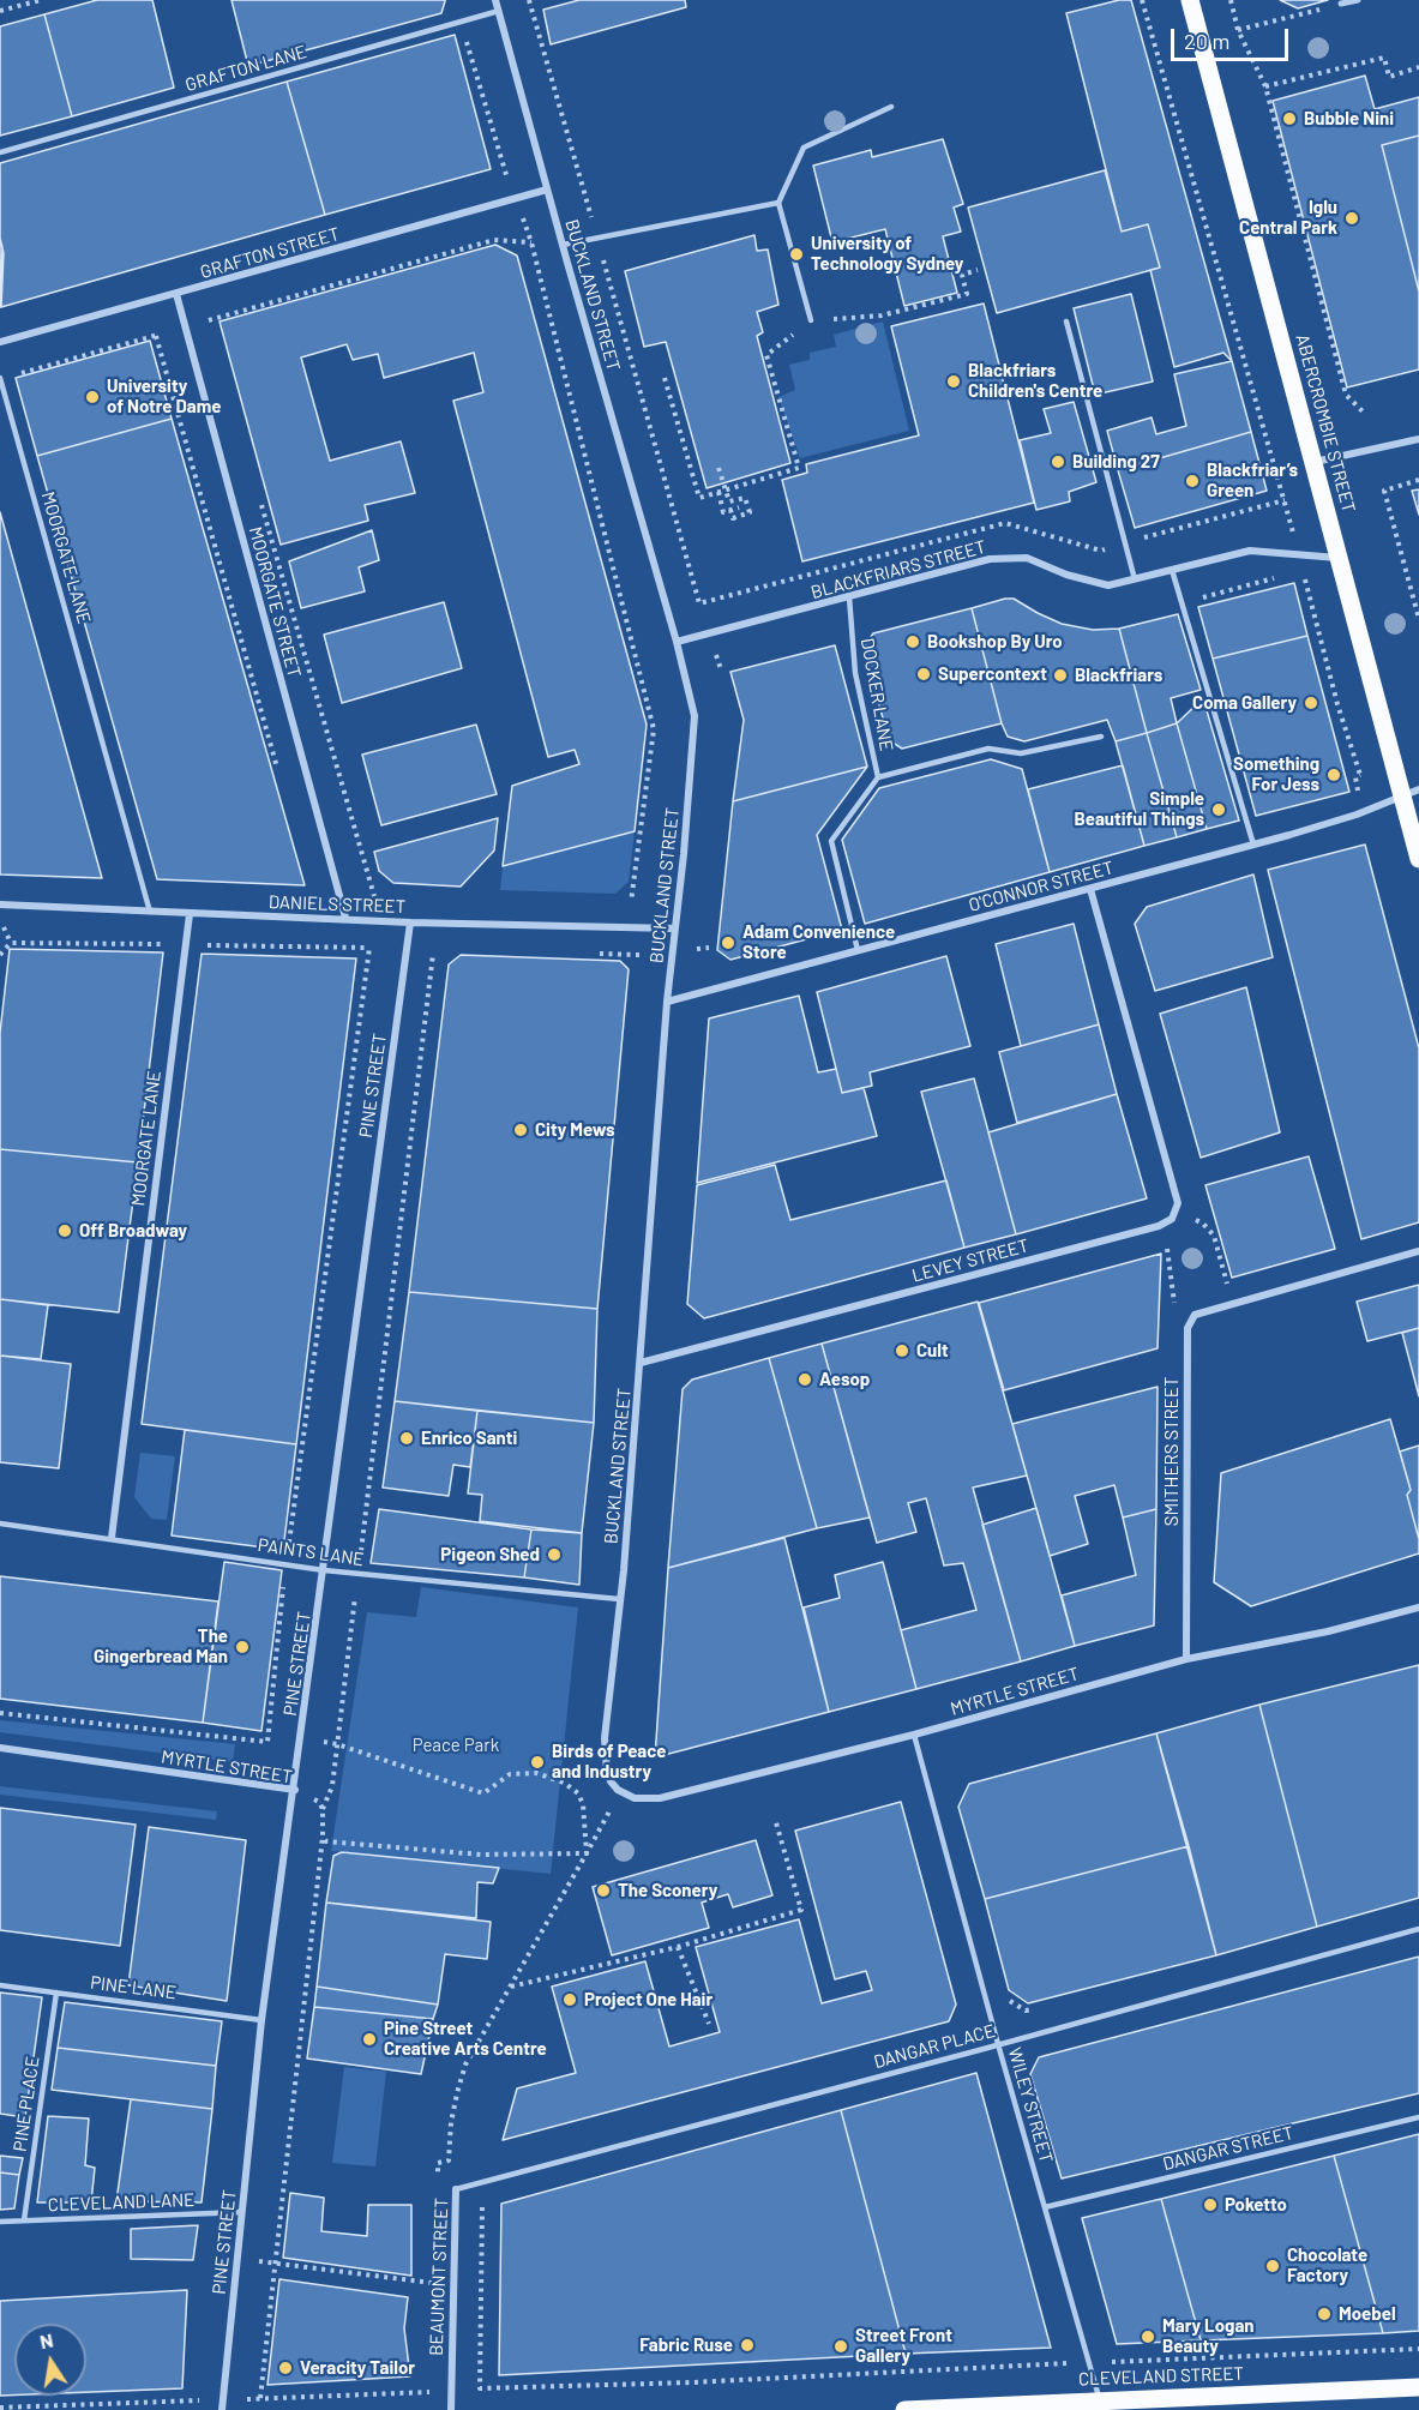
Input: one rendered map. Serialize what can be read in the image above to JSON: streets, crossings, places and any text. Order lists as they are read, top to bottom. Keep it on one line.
{"streets":{"main road":["ABERCROMBIE STREET","CLEVELAND STREET"],"street":["GRAFTON STREET","BUCKLAND STREET","MOORGATE LANE","BLACKFRIARS STREET","MOORGATE STREET","O'CONNOR STREET","DANIELS STREET","PINE STREET","LEVEY STREET","SMITHERS STREET","MYRTLE STREET","BEAUMONT STREET"],"lane":["GRAFTON LANE","DOCKER LANE","PAINTS LANE","PINE LANE","DANGAR PLACE","PINE PLACE","WILEY STREET","DANGAR STREET","CLEVELAND LANE"]},"crossings":[["GRAFTON LANE","BUCKLAND STREET"],["GRAFTON STREET","BUCKLAND STREET"],["GRAFTON STREET","MOORGATE STREET"],["BUCKLAND STREET","BLACKFRIARS STREET"],["BUCKLAND STREET","O'CONNOR STREET"],["BUCKLAND STREET","DANIELS STREET"],["BUCKLAND STREET","LEVEY STREET"],["BUCKLAND STREET","PAINTS LANE"],["BUCKLAND STREET","MYRTLE STREET"],["ABERCROMBIE STREET","BLACKFRIARS STREET"],["ABERCROMBIE STREET","O'CONNOR STREET"],["MOORGATE LANE","DANIELS STREET"],["MOORGATE LANE","PAINTS LANE"],["BLACKFRIARS STREET","DOCKER LANE"],["MOORGATE STREET","DANIELS STREET"],["DOCKER LANE","O'CONNOR STREET"],["DANIELS STREET","PINE STREET"],["PINE STREET","PAINTS LANE"],["PINE STREET","MYRTLE STREET"],["PINE STREET","PINE LANE"],["PINE STREET","CLEVELAND LANE"],["SMITHERS STREET","MYRTLE STREET"],["MYRTLE STREET","WILEY STREET"],["PINE LANE","PINE PLACE"],["DANGAR PLACE","WILEY STREET"],["DANGAR PLACE","BEAUMONT STREET"],["PINE PLACE","CLEVELAND LANE"],["WILEY STREET","DANGAR STREET"],["WILEY STREET","CLEVELAND STREET"]],"parks":["Peace Park"],"places":["Bubble Nini","Iglu Central Park","University of Technology Sydney","Blackfriars Children's Centre","University of Notre Dame","Building 27","Blackfriar’s Green","Bookshop By Uro","Supercontext","Blackfriars","Coma Gallery","Something For Jess","Simple Beautiful Things","Adam Convenience Store","City Mews","Off Broadway","Cult","Aesop","Enrico Santi","Pigeon Shed","The Gingerbread Man","Birds of Peace and Industry","The Sconery","Project One Hair","Pine Street Creative Arts Centre","Poketto","Chocolate Factory","Moebel","Mary Logan Beauty","Fabric Ruse","Street Front Gallery","Veracity Tailor"],"scale_bar":"20 m","north":"top"}
